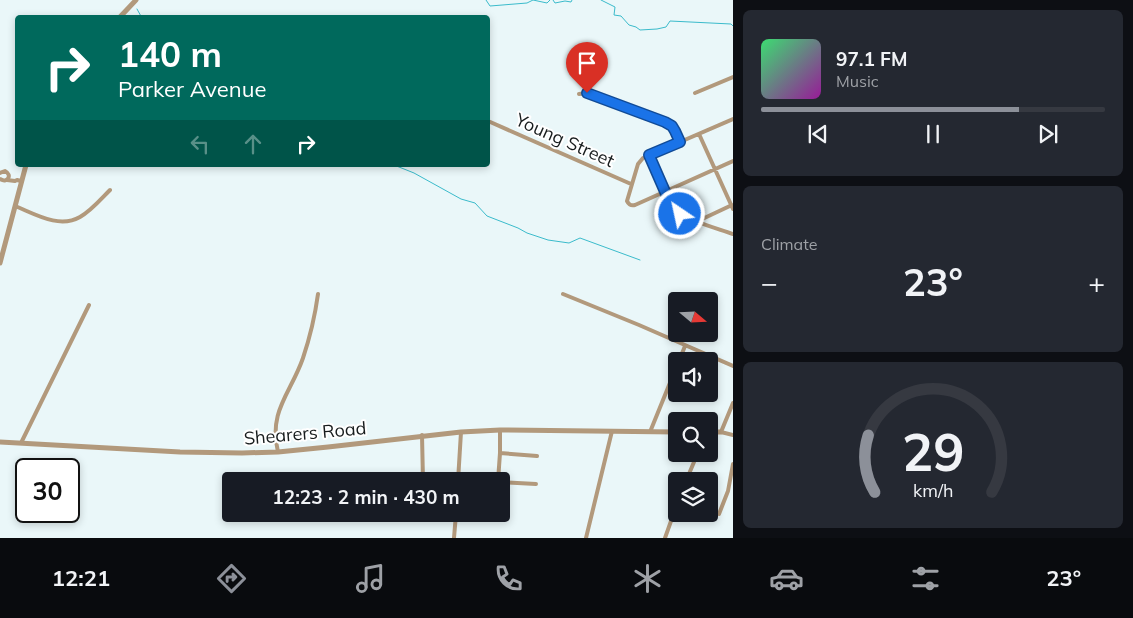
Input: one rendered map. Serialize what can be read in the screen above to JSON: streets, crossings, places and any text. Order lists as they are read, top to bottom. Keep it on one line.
{"streets":{"street":["Young Street","Shearers Road"]},"north":"right","page":{"turn":["140 m","Parker Avenue"],"song":["97.1 FM","Music"],"tile":"Climate","heat":["−","23°","+"],"limit":"30","trip":"12:23 · 2 min · 430 m","tabs":["12:21","23°"],"gauge":["29","km/h"]}}
